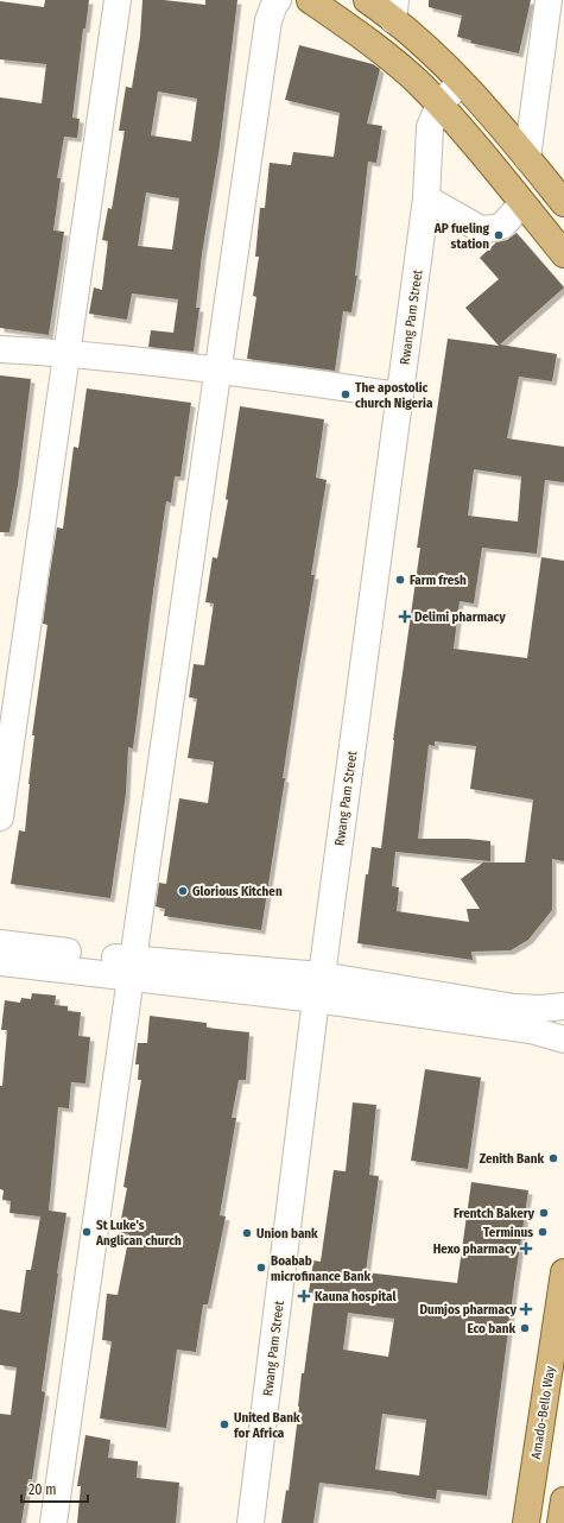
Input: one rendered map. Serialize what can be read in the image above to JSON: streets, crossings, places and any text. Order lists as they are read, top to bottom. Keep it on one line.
{"streets":{"main road":["Amado-Bello Way"],"street":["Rwang Pam Street"]},"places":{"other":["AP fueling station","The apostolic church Nigeria","Farm fresh","Glorious Kitchen","Zenith Bank","Frentch Bakery","St Luke's Anglican church","Terminus","Union bank","Boabab microfinance Bank","Eco bank","United Bank for Africa"],"health":["Delimi pharmacy","Hexo pharmacy","Kauna hospital","Dumjos pharmacy"]},"scale_bar":"20 m"}
